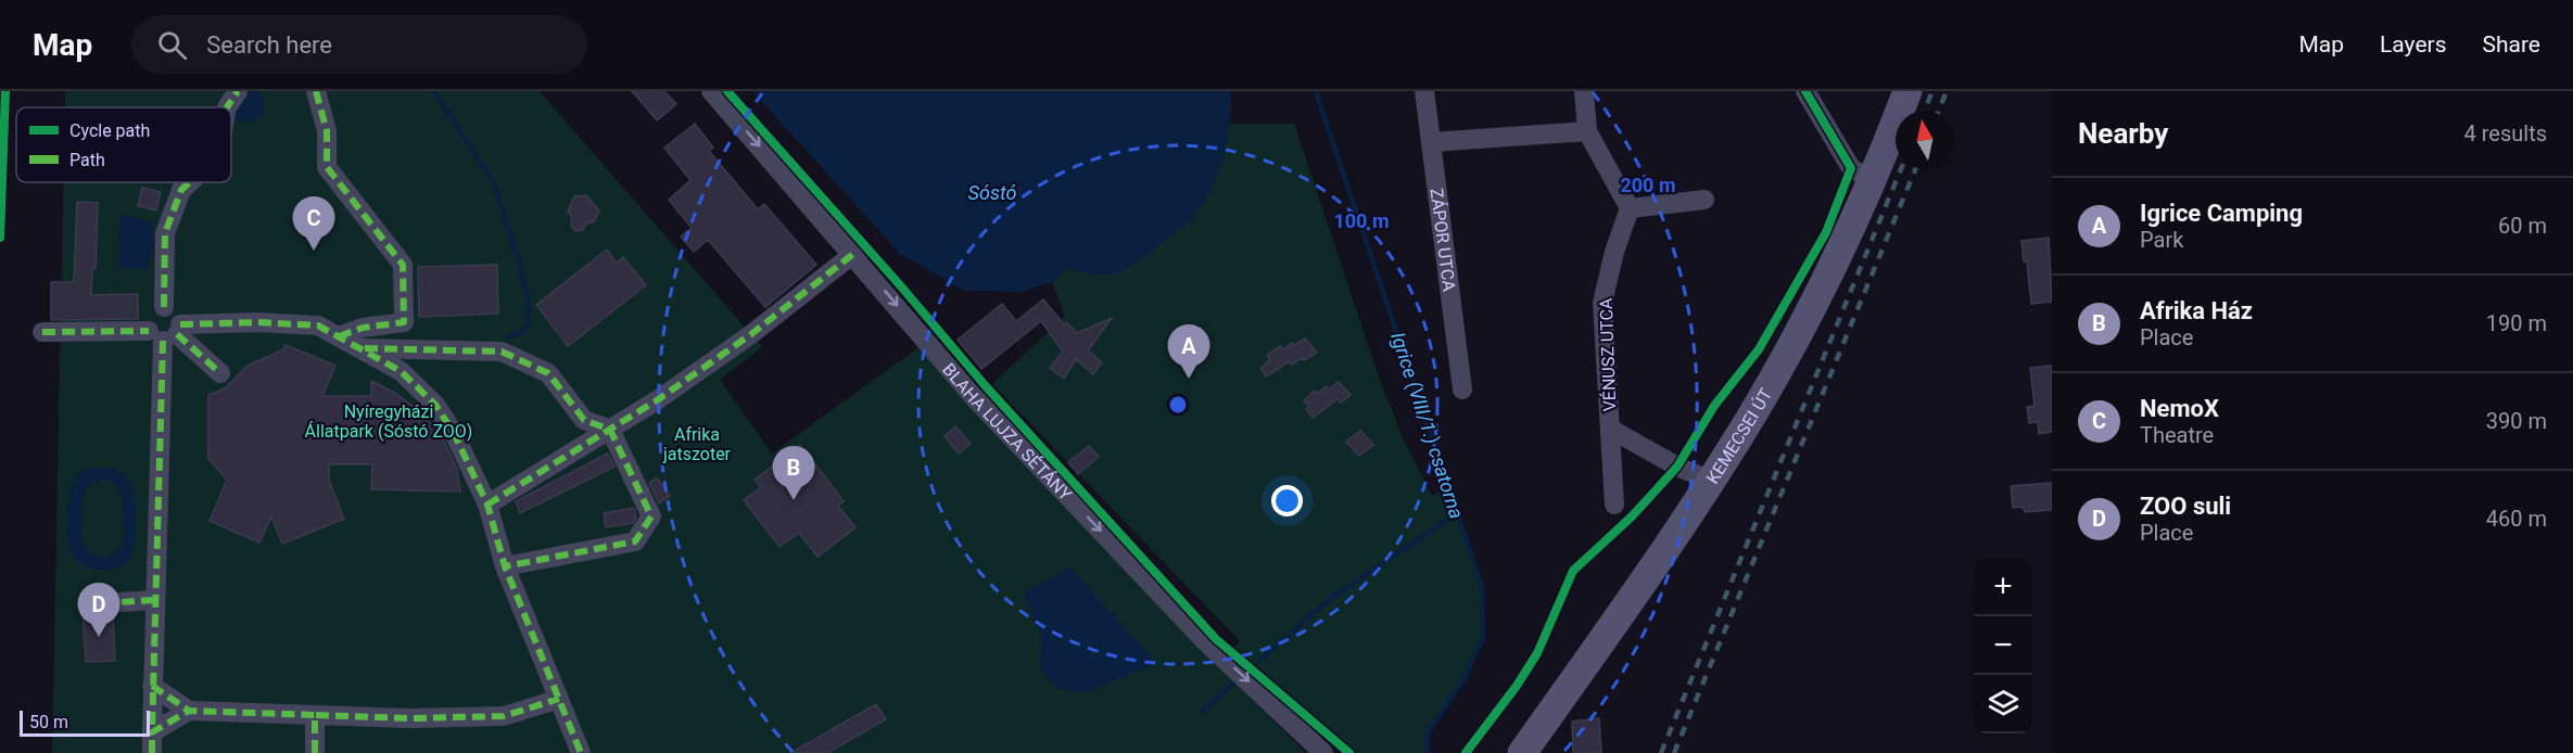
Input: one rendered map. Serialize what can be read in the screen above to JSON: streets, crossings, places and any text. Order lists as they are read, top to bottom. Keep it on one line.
{"streets":{"main road":["KEMECSEI ÚT"],"street":["ZÁPOR UTCA","VÉNUSZ UTCA","BLAHA LUJZA SÉTÁNY"]},"one_way":["BLAHA LUJZA SÉTÁNY"],"water":["Sóstó","Igrice (VIII/1.) csatorna"],"parks":["Nyíregyházi Állatpark (Sóstó ZOO)","Afrika jatszoter"],"legend":["Cycle path","Path"],"scale_bar":"50 m","north":"top","page":{"header":"Map","search":"Search here","nav":["Map","Layers","Share"],"heading":["Nearby","4 results"],"list":[{"mark":"A","name":"Igrice Camping","note":"Park","value":"60 m"},{"mark":"B","name":"Afrika Ház","note":"Place","value":"190 m"},{"mark":"C","name":"NemoX","note":"Theatre","value":"390 m"},{"mark":"D","name":"ZOO suli","note":"Place","value":"460 m"}],"pins":["C","A","B","D"],"map_buttons":["+","−"],"scale":"50 m"},"rings":["200 m","100 m"]}
